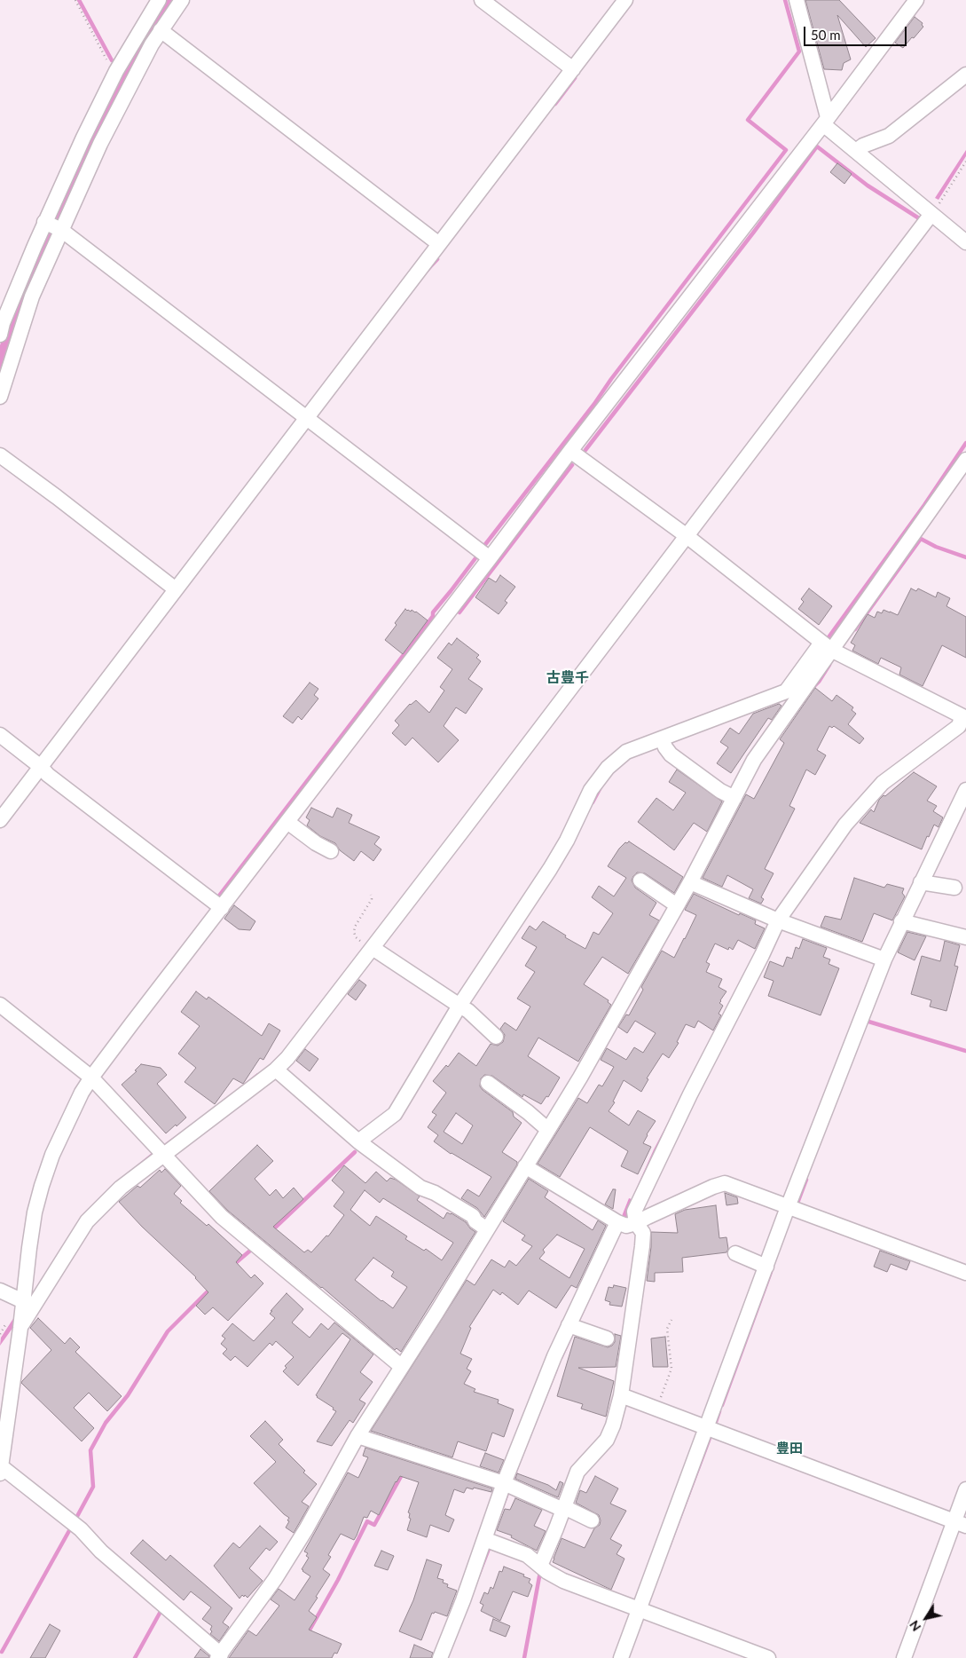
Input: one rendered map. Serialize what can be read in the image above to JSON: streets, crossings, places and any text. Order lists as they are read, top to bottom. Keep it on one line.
{"districts":["古豊千","豊田"],"scale_bar":"50 m","north":"bottom left"}
